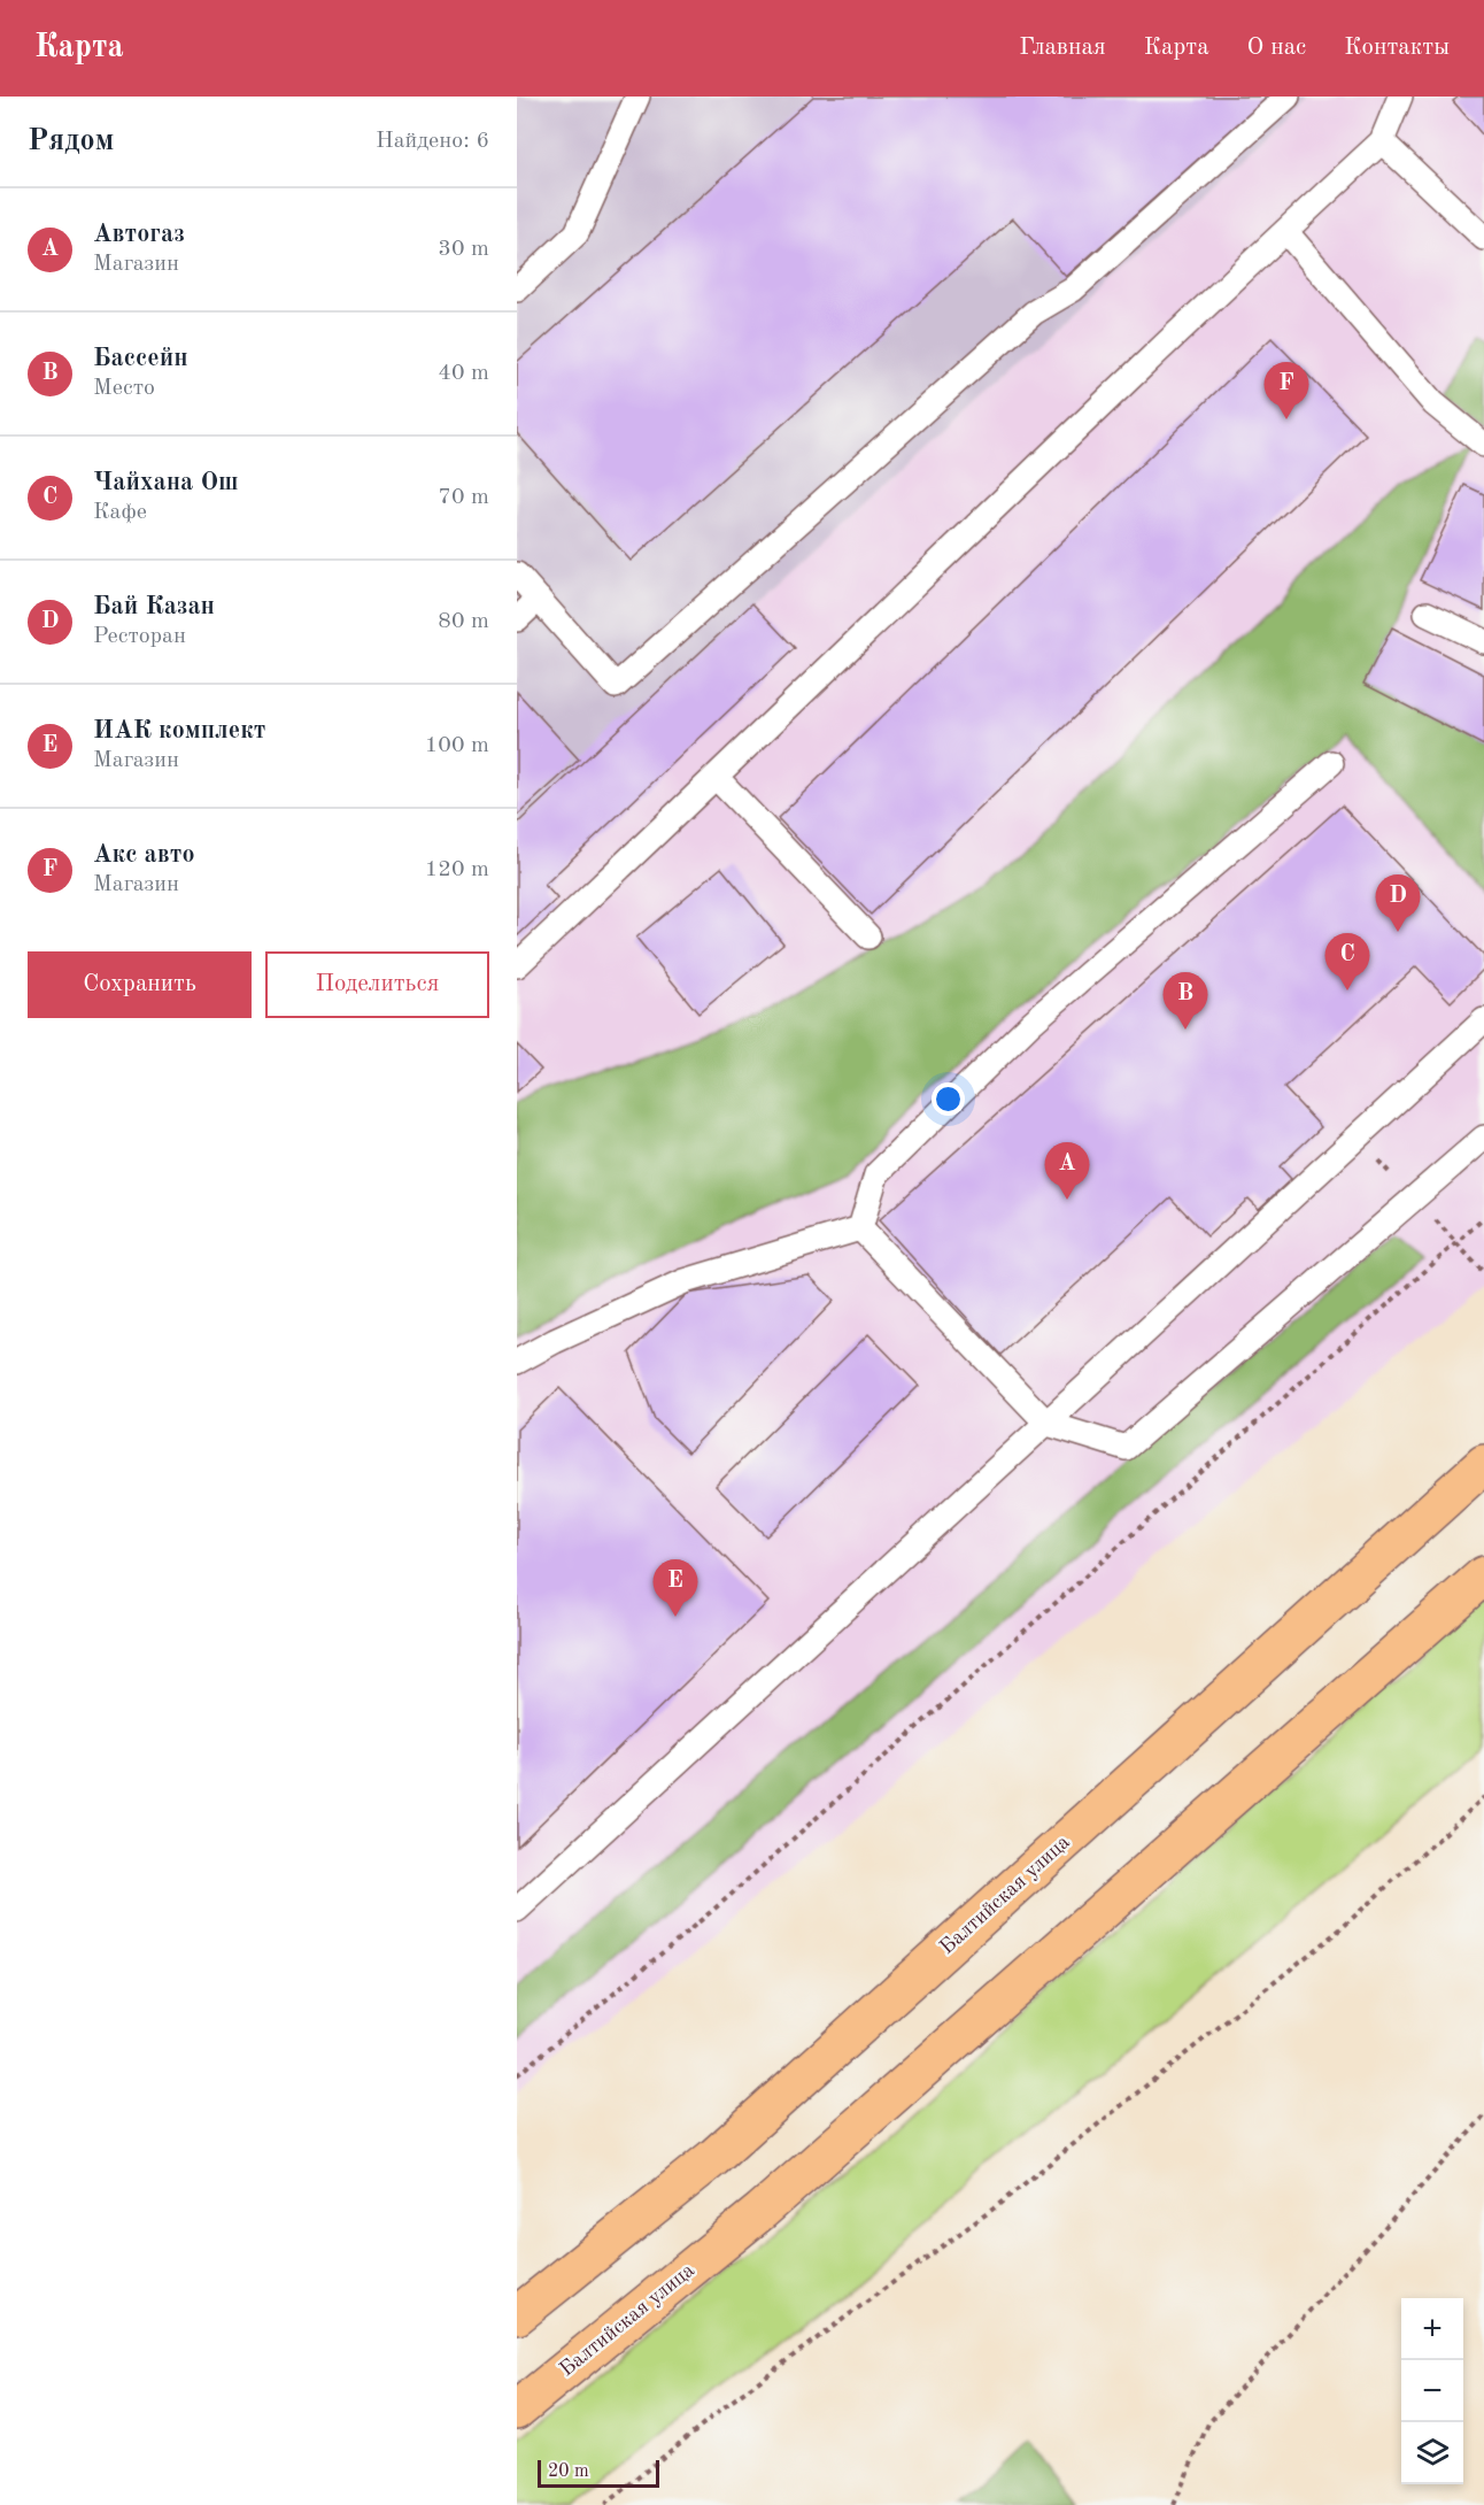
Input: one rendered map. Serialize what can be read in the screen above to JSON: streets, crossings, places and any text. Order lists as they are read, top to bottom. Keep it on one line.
{"streets":{"main road":["Балтийская улица"]},"scale_bar":"20 m","page":{"header":"Карта","nav":["Главная","Карта","О нас","Контакты"],"heading":["Рядом","Найдено: 6"],"list":[{"mark":"A","name":"Автогаз","note":"Магазин","value":"30 m"},{"mark":"B","name":"Бассейн","note":"Место","value":"40 m"},{"mark":"C","name":"Чайхана Ош","note":"Кафе","value":"70 m"},{"mark":"D","name":"Бай Казан","note":"Ресторан","value":"80 m"},{"mark":"E","name":"ИАК комплект","note":"Магазин","value":"100 m"},{"mark":"F","name":"Акс авто","note":"Магазин","value":"120 m"}],"pins":["F","D","C","B","A","E"],"buttons":["Сохранить","Поделиться"],"map_buttons":["+","−"],"scale":"20 m"}}
